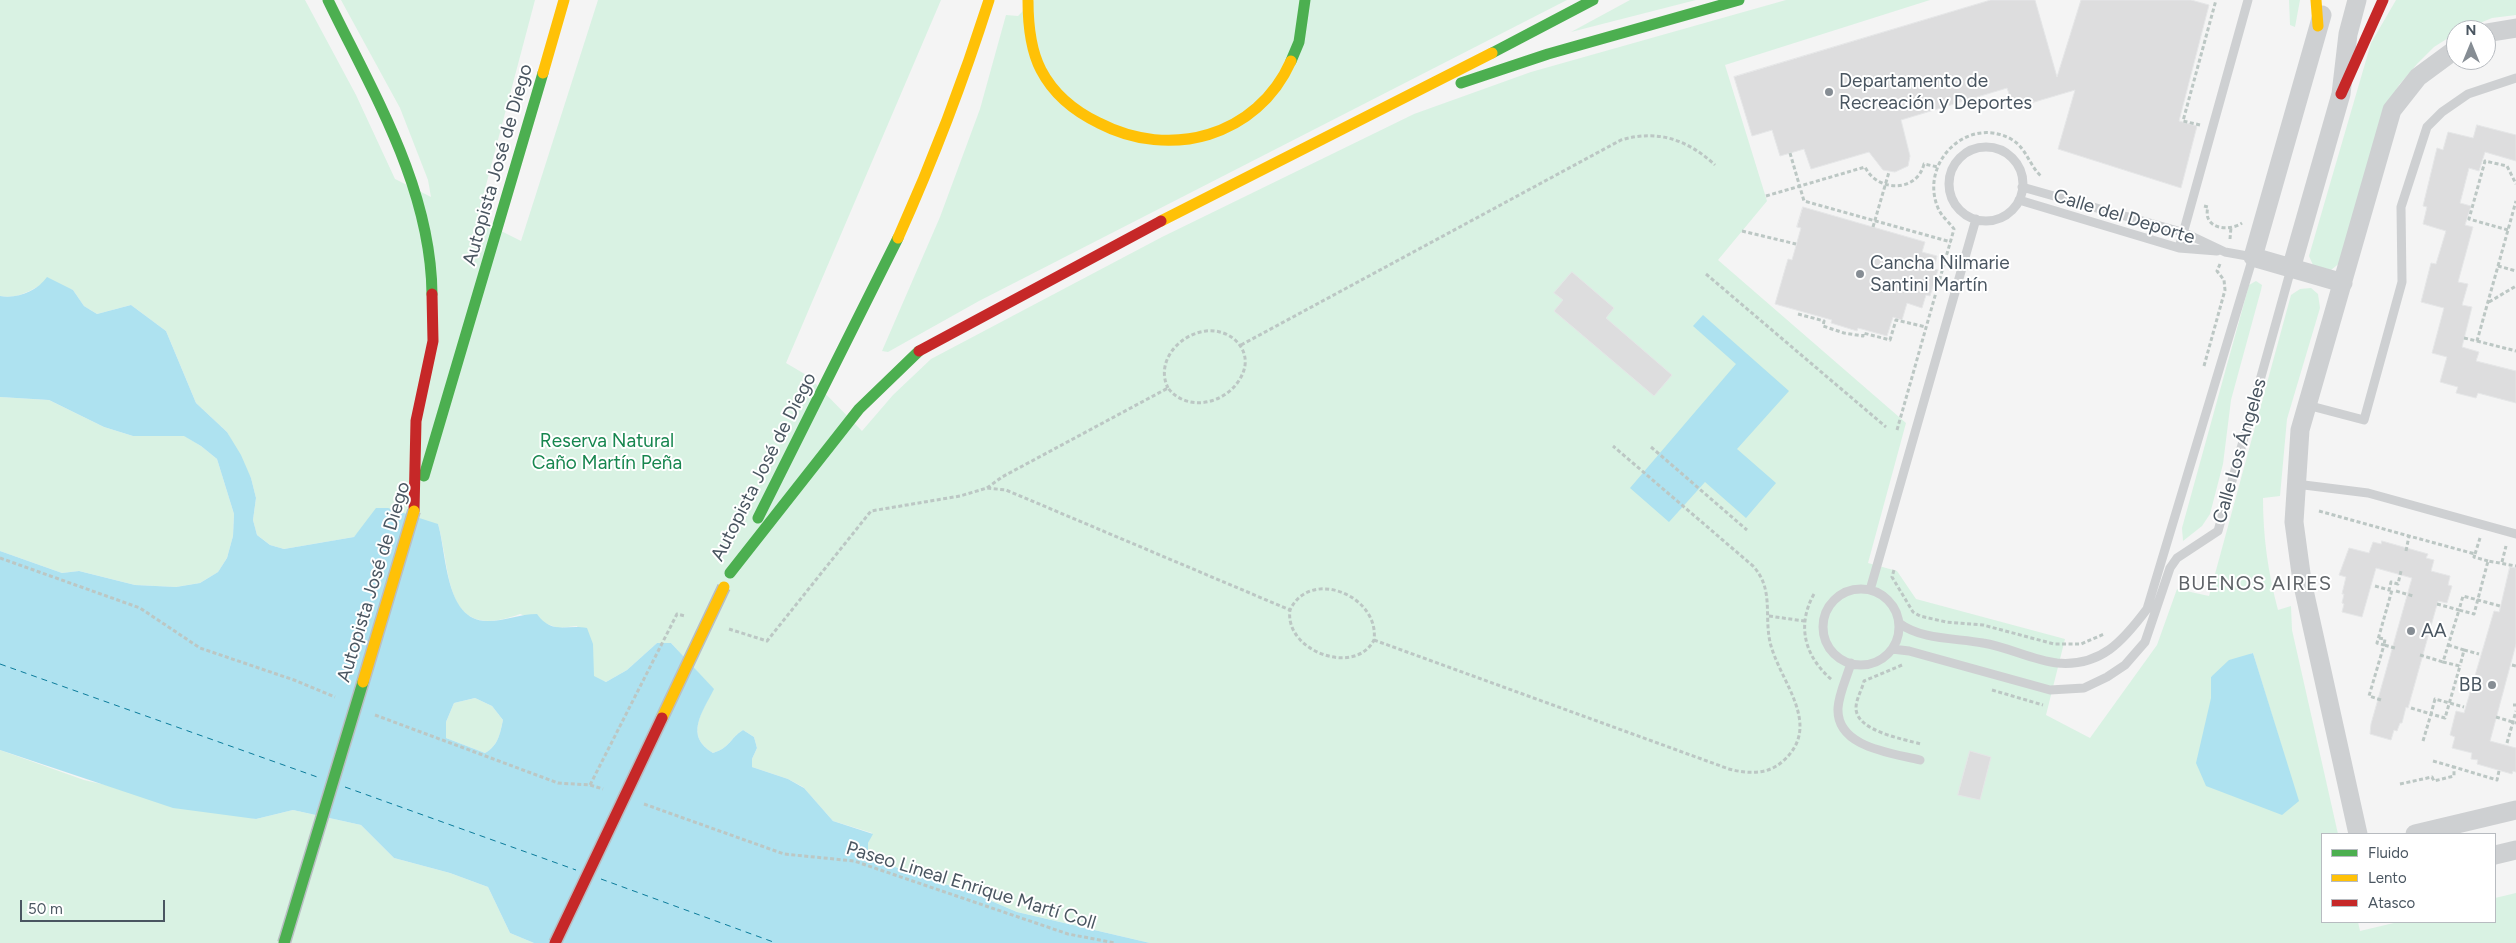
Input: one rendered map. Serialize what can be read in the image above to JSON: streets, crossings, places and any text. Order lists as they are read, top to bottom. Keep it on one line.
{"streets":{"main road":["Autopista José de Diego"],"street":["Calle Los Ángeles"],"lane":["Calle del Deporte"],"path":["Paseo Lineal Enrique Martí Coll"]},"districts":["BUENOS AIRES"],"parks":["Reserva Natural Caño Martín Peña"],"places":["Departamento de Recreación y Deportes","Cancha Nilmarie Santini Martín","AA","BB"],"legend":["Fluido","Lento","Atasco"],"scale_bar":"50 m","north":"top"}
